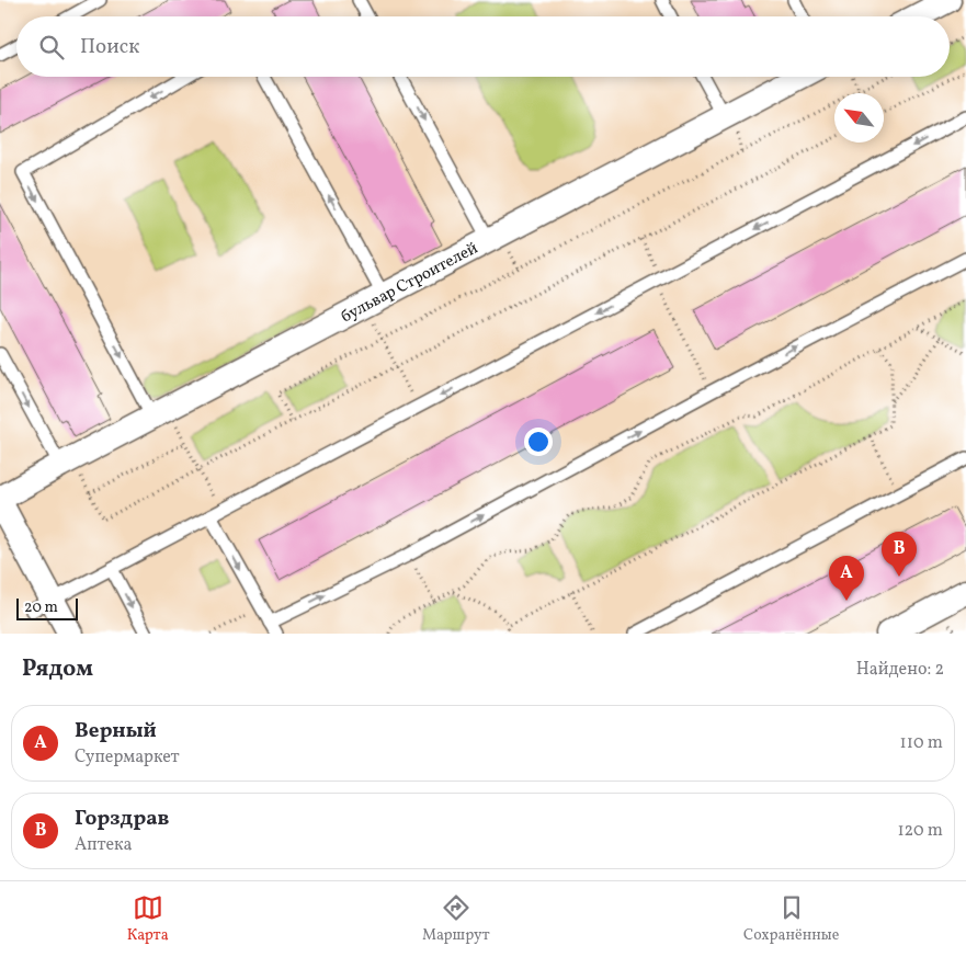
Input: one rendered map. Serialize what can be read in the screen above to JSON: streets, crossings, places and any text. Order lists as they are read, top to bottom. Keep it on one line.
{"streets":{"street":["бульвар Строителей"]},"scale_bar":"20 m","north":"top left","page":{"search":"Поиск","pins":["B","A"],"scale":"20 m","heading":["Рядом","Найдено: 2"],"list":[{"mark":"A","name":"Верный","note":"Супермаркет","value":"110 m"},{"mark":"B","name":"Горздрав","note":"Аптека","value":"120 m"}],"nav":["Карта","Маршрут","Сохранённые"]}}
